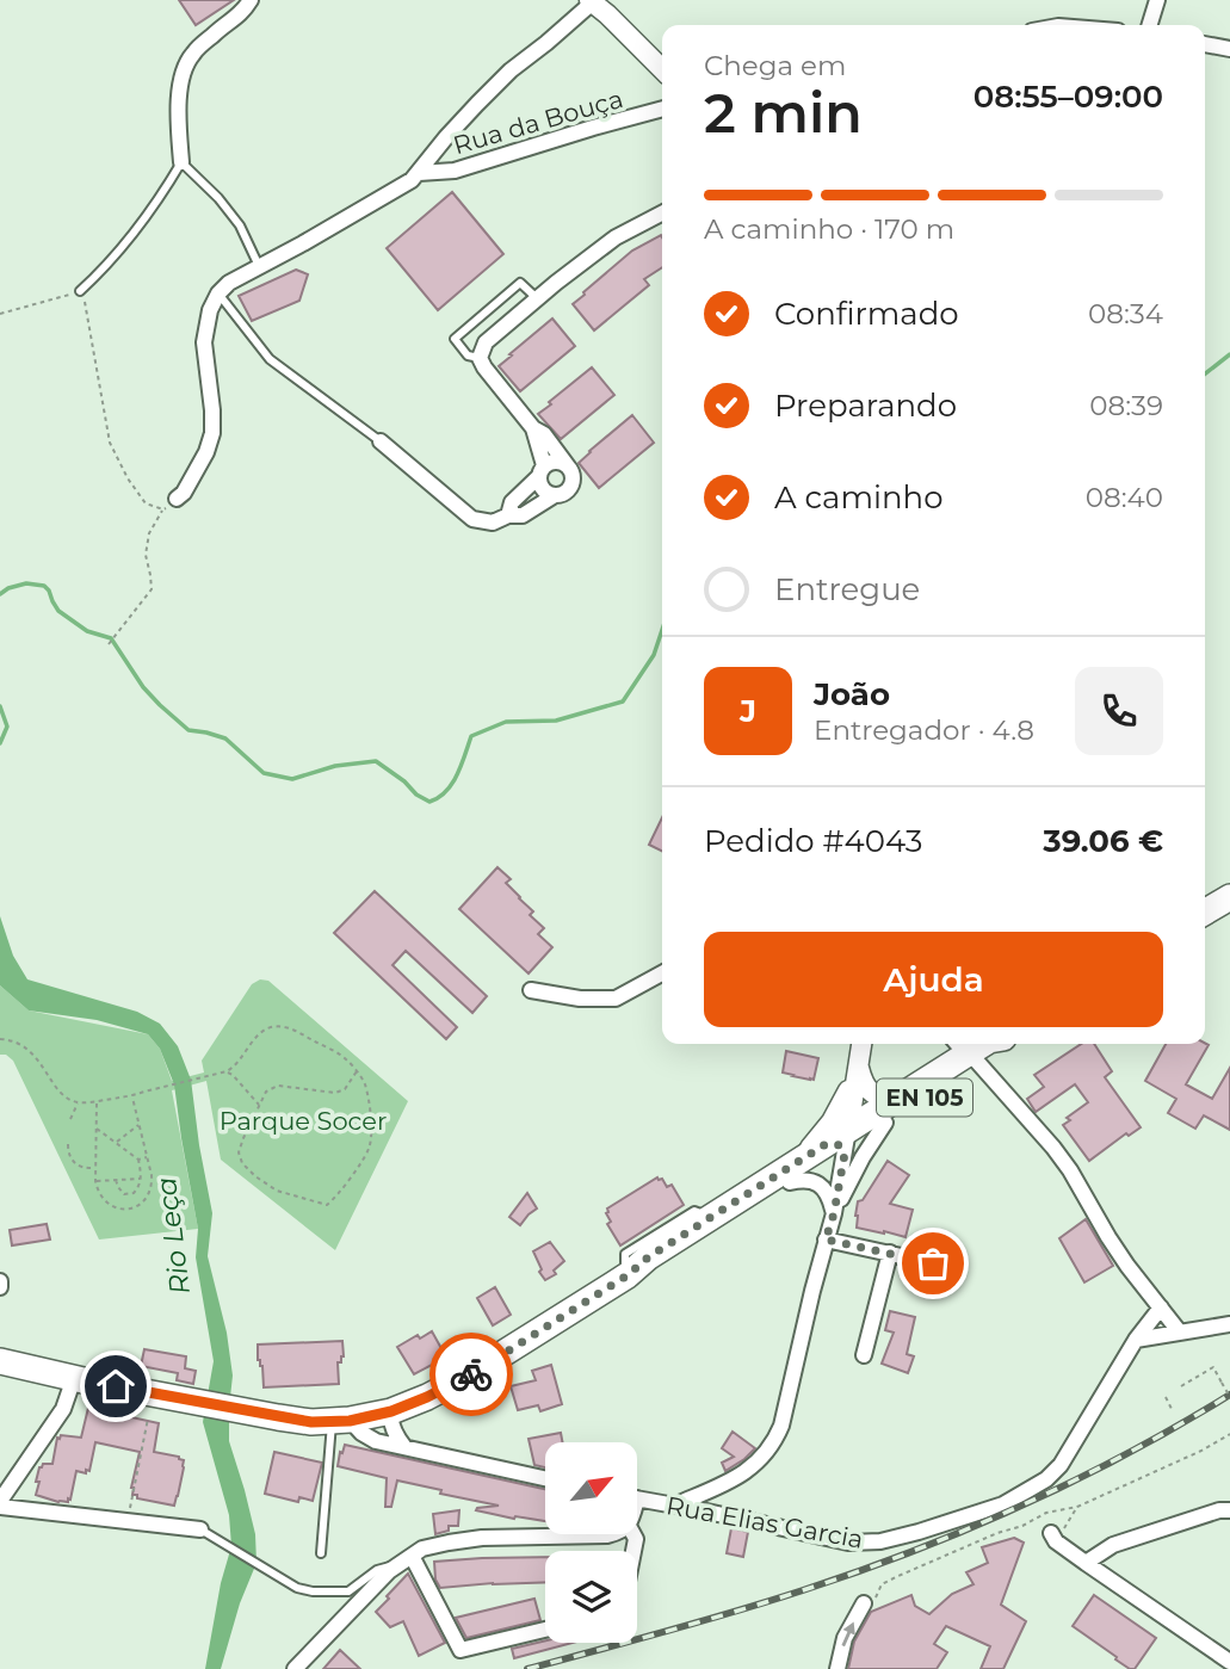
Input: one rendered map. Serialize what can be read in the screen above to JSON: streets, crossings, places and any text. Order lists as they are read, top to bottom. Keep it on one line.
{"streets":{"main road":["EN 105"],"street":["Rua da Bouça","Rua Elias Garcia"]},"water":["Rio Leça"],"parks":["Parque Socer"],"north":"top right","page":{"heading":["2 min","Chega em","08:55–09:00"],"panel":["João","Entregador · 4.8","Pedido #4043","39.06 €"],"bar":"A caminho · 170 m","list":[["Confirmado","08:34"],["Preparando","08:39"],["A caminho","08:40"],"Entregue"],"round":"J","buttons":"Ajuda"}}
